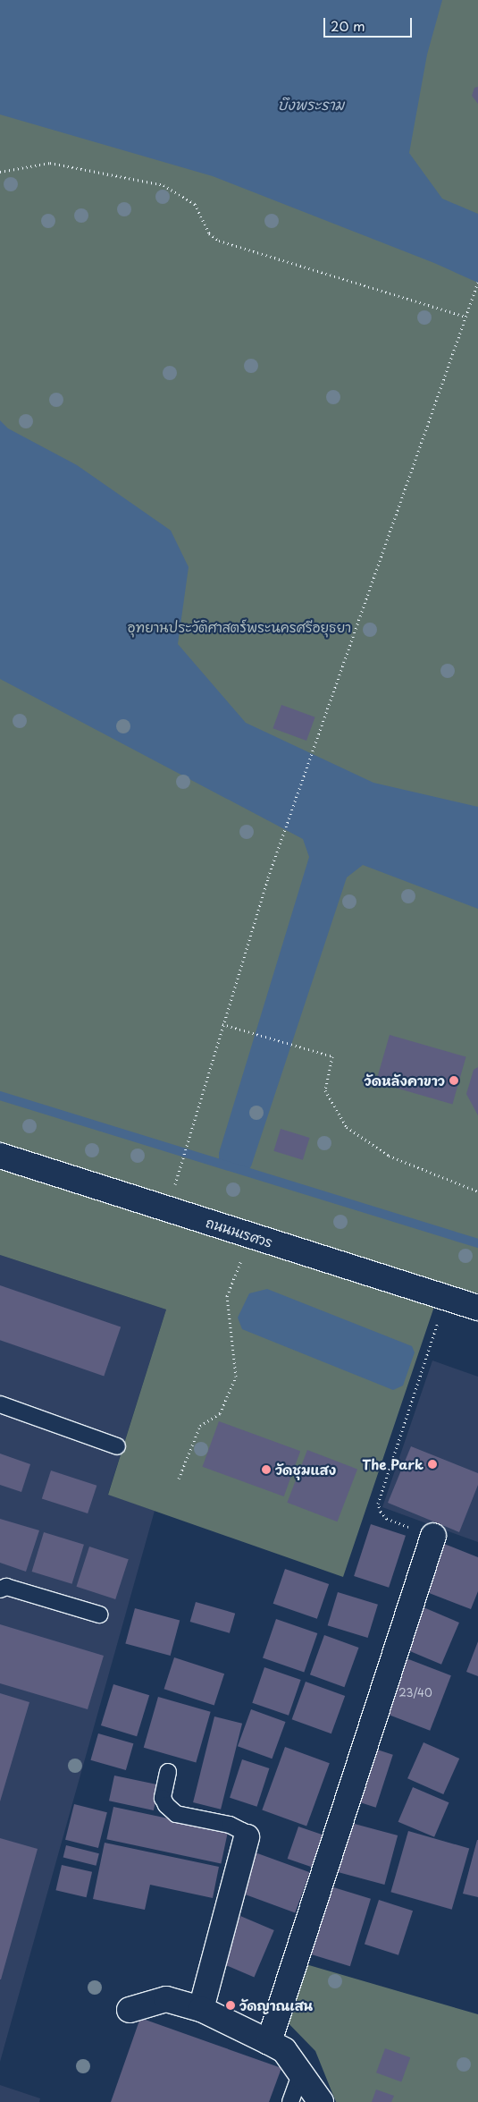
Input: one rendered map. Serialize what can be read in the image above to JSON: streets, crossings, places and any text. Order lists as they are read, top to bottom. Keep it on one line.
{"streets":{"street":["ถนนนเรศวร"]},"water":["บึงพระราม"],"parks":["อุทยานประวัติศาสตร์พระนครศรีอยุธยา"],"places":["วัดหลังคาขาว","The Park","วัดชุมแสง","วัดญาณเสน"],"house_numbers":["23/40"],"scale_bar":"20 m"}
